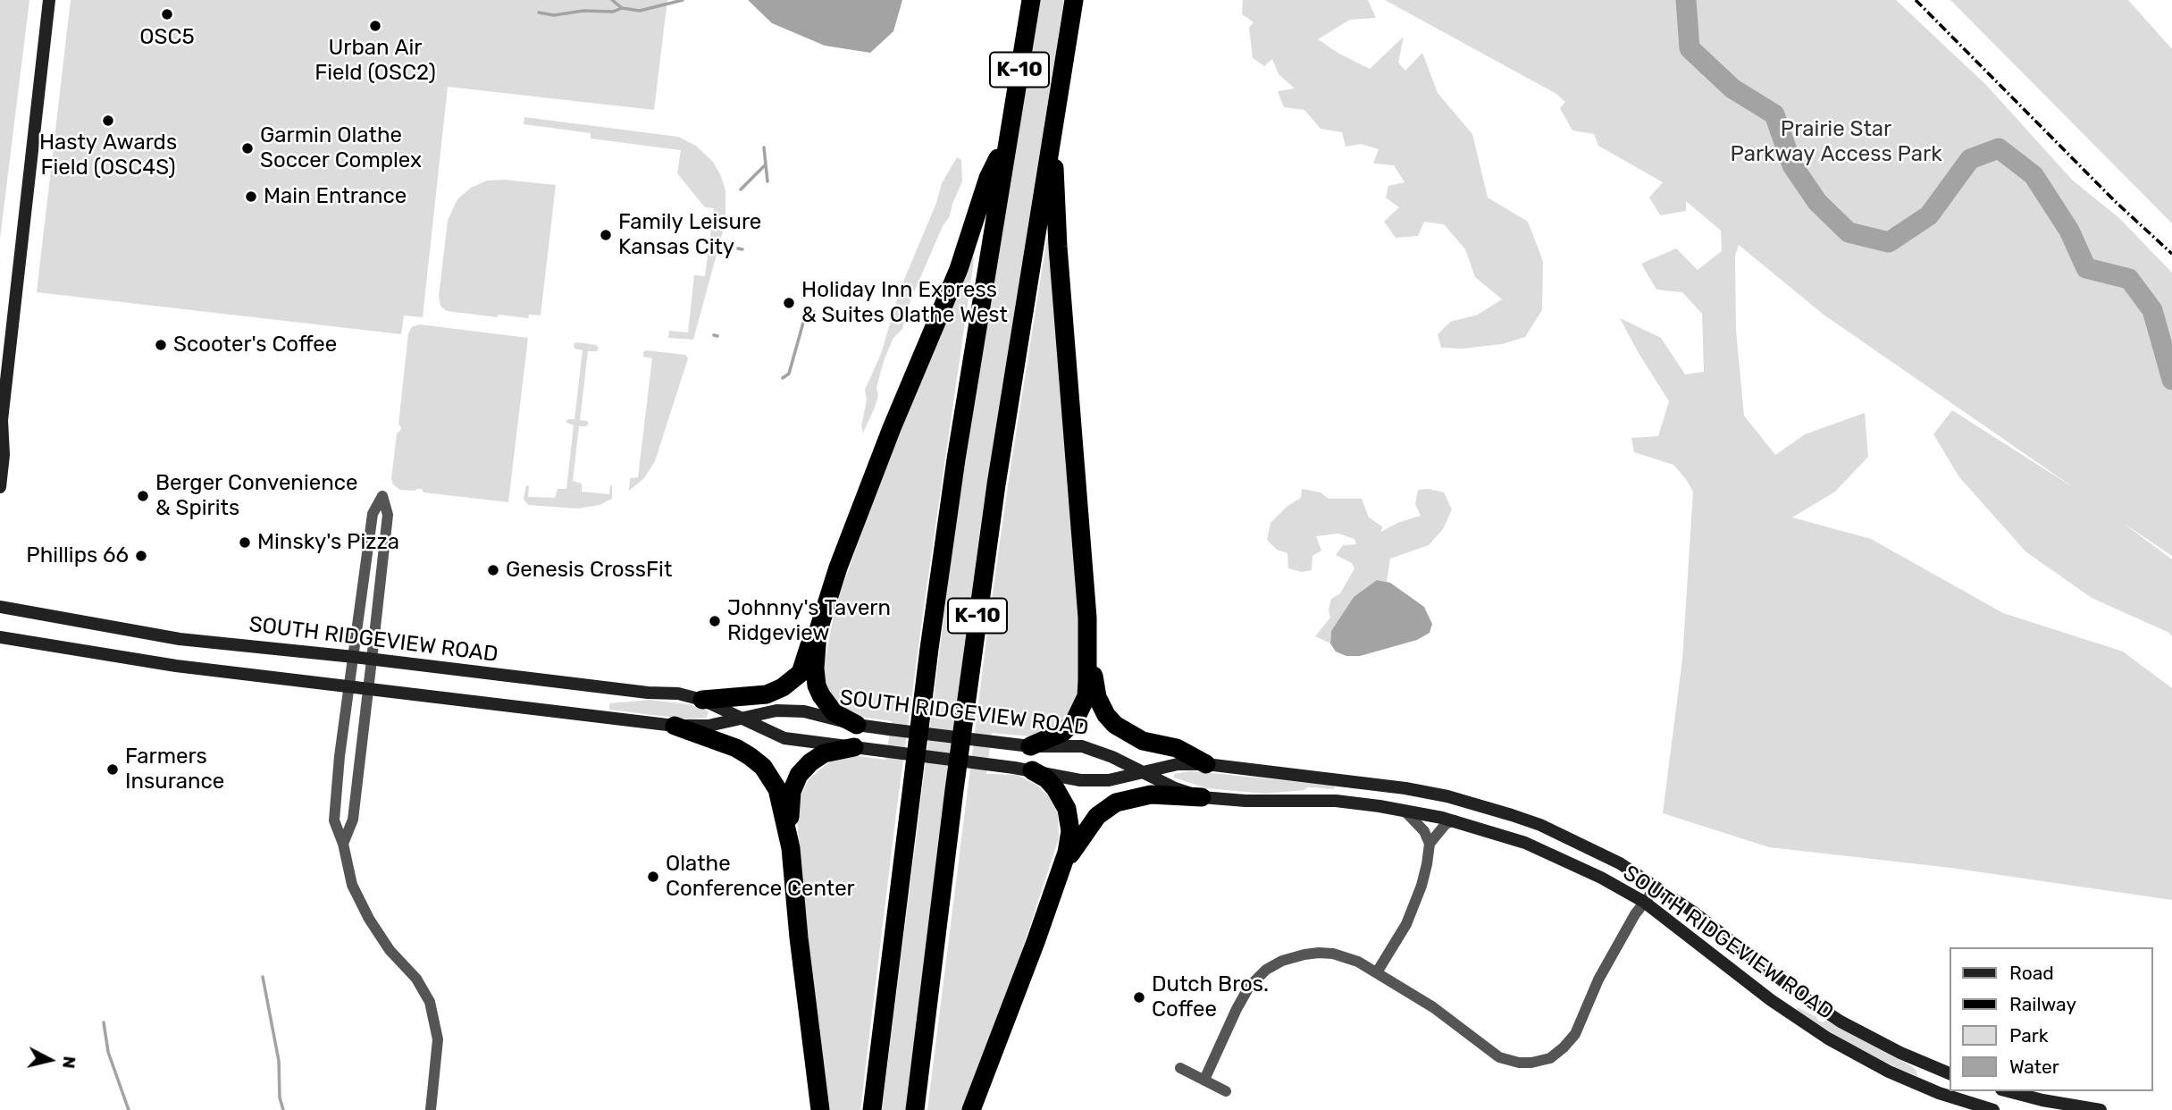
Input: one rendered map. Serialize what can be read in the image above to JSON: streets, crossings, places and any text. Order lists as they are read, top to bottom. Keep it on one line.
{"streets":{"highway":["K-10"],"main road":["SOUTH RIDGEVIEW ROAD"]},"parks":["Prairie Star Parkway Access Park"],"places":["OSC5","Urban Air Field (OSC2)","Hasty Awards Field (OSC4S)","Garmin Olathe Soccer Complex","Main Entrance","Family Leisure Kansas City","Holiday Inn Express & Suites Olathe West","Scooter's Coffee","Berger Convenience & Spirits","Minsky's Pizza","Phillips 66","Genesis CrossFit","Johnny's Tavern Ridgeview","Farmers Insurance","Olathe Conference Center","Dutch Bros. Coffee"],"legend":["Road","Railway","Park","Water"],"north":"right"}
